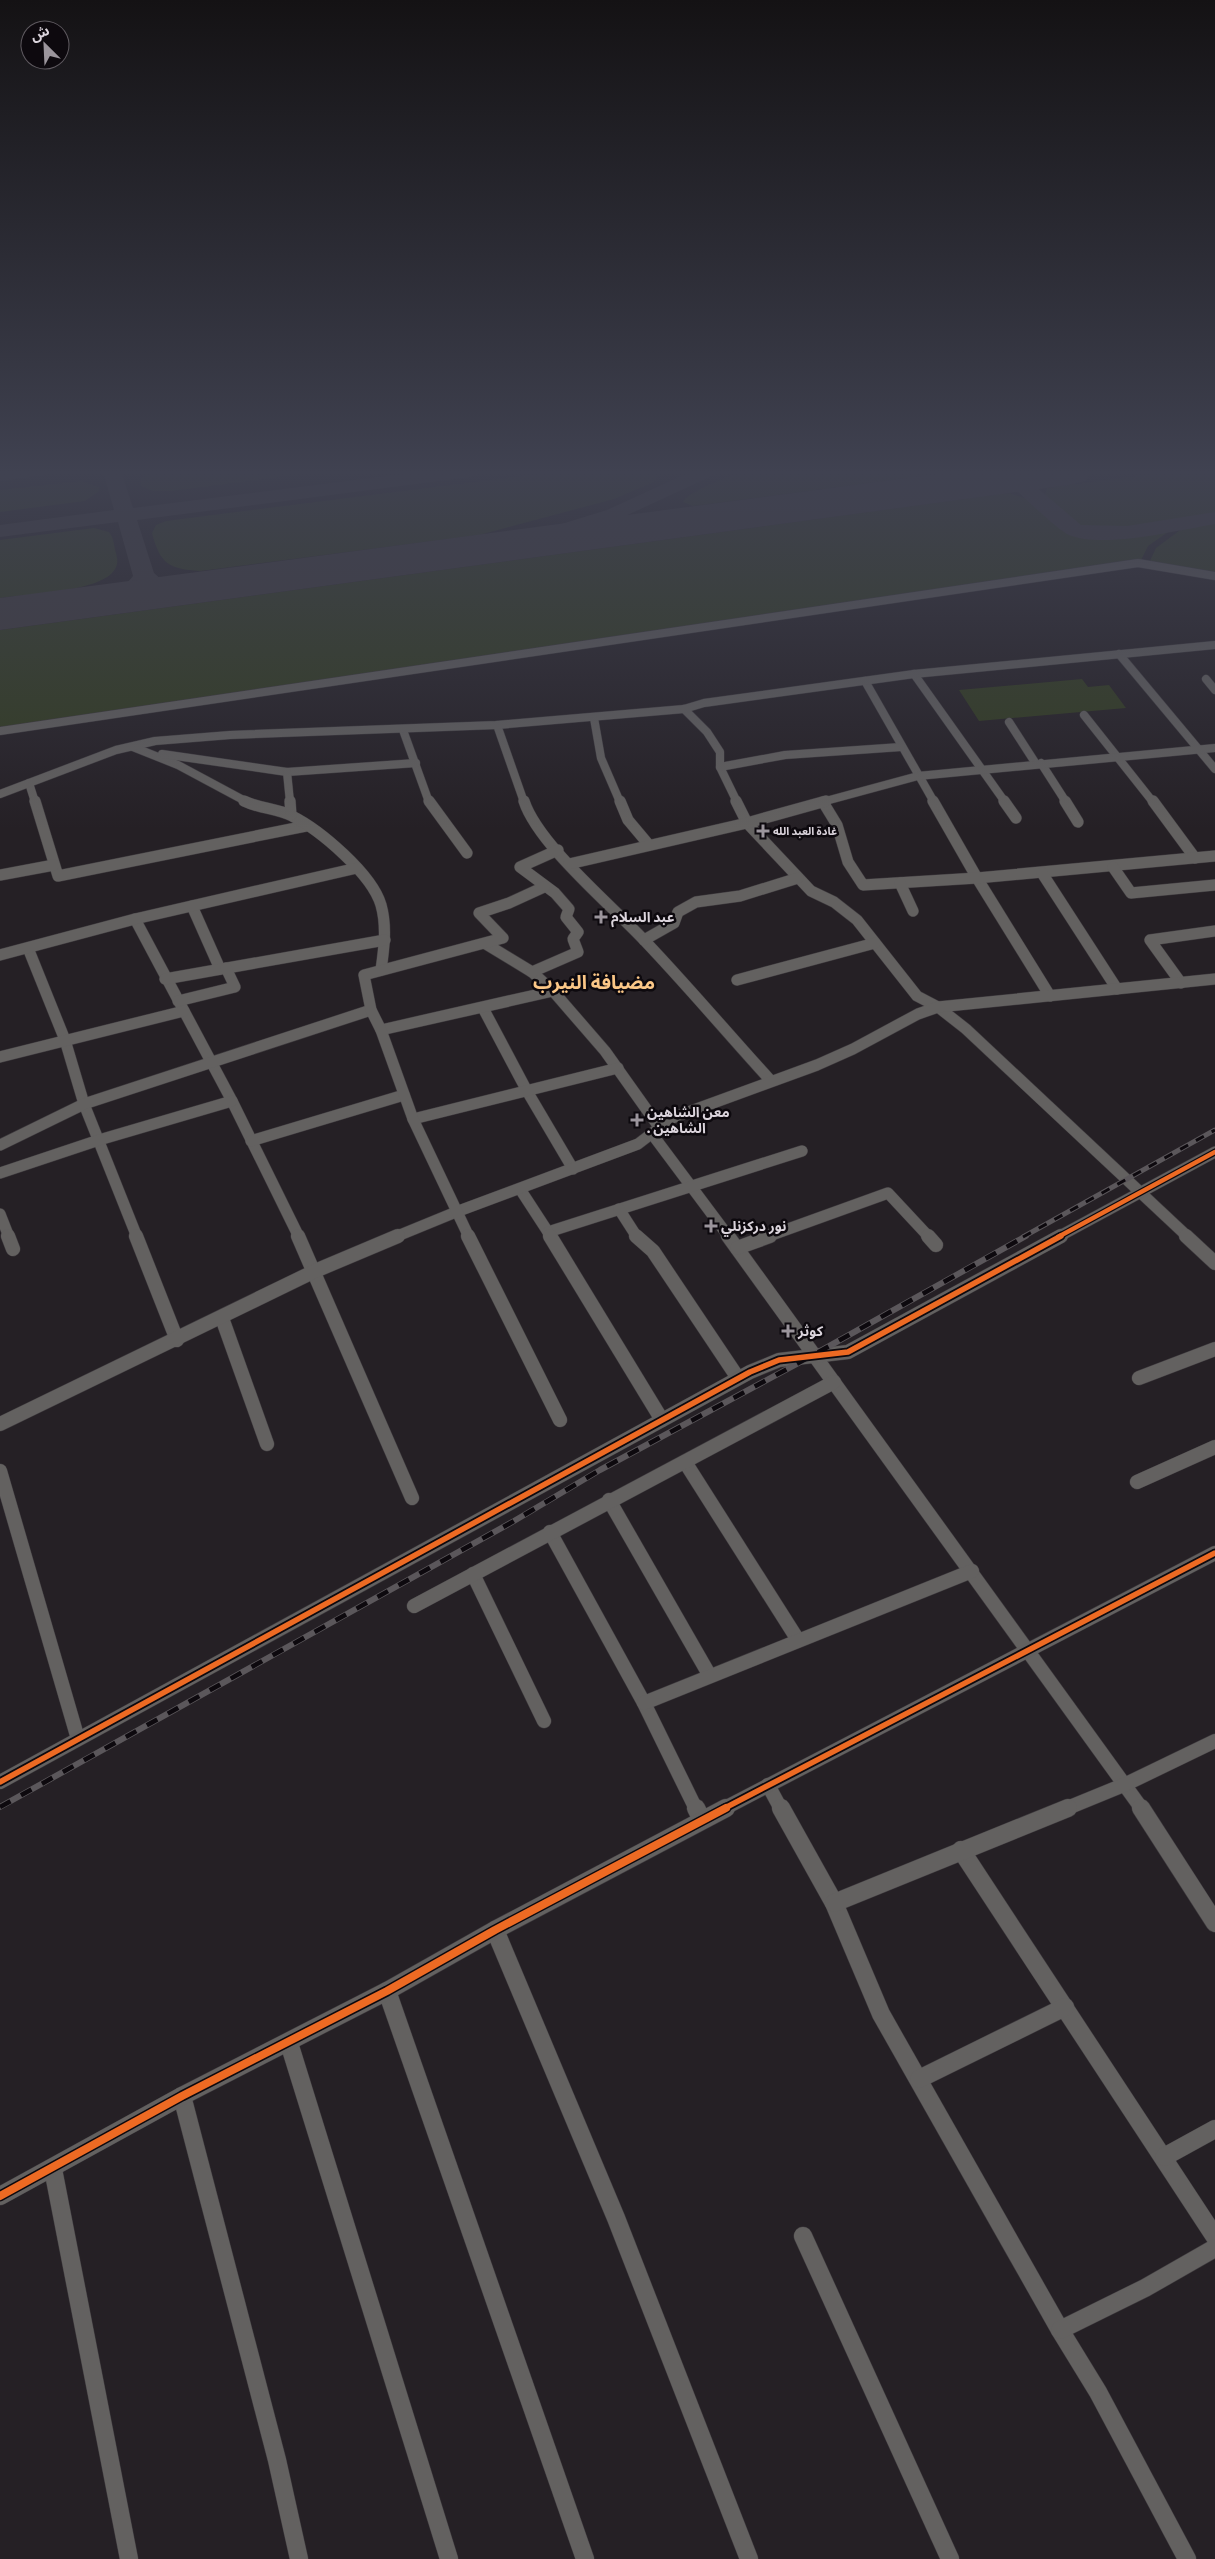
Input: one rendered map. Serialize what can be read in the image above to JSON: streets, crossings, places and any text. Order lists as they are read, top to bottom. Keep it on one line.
{"districts":["مضيافة النيرب"],"places":{"health":["غادة العبد الله","عبد السلام","معن الشاهين . الشاهين","نور دركزنلي","كوثر"]},"north":"top left"}
